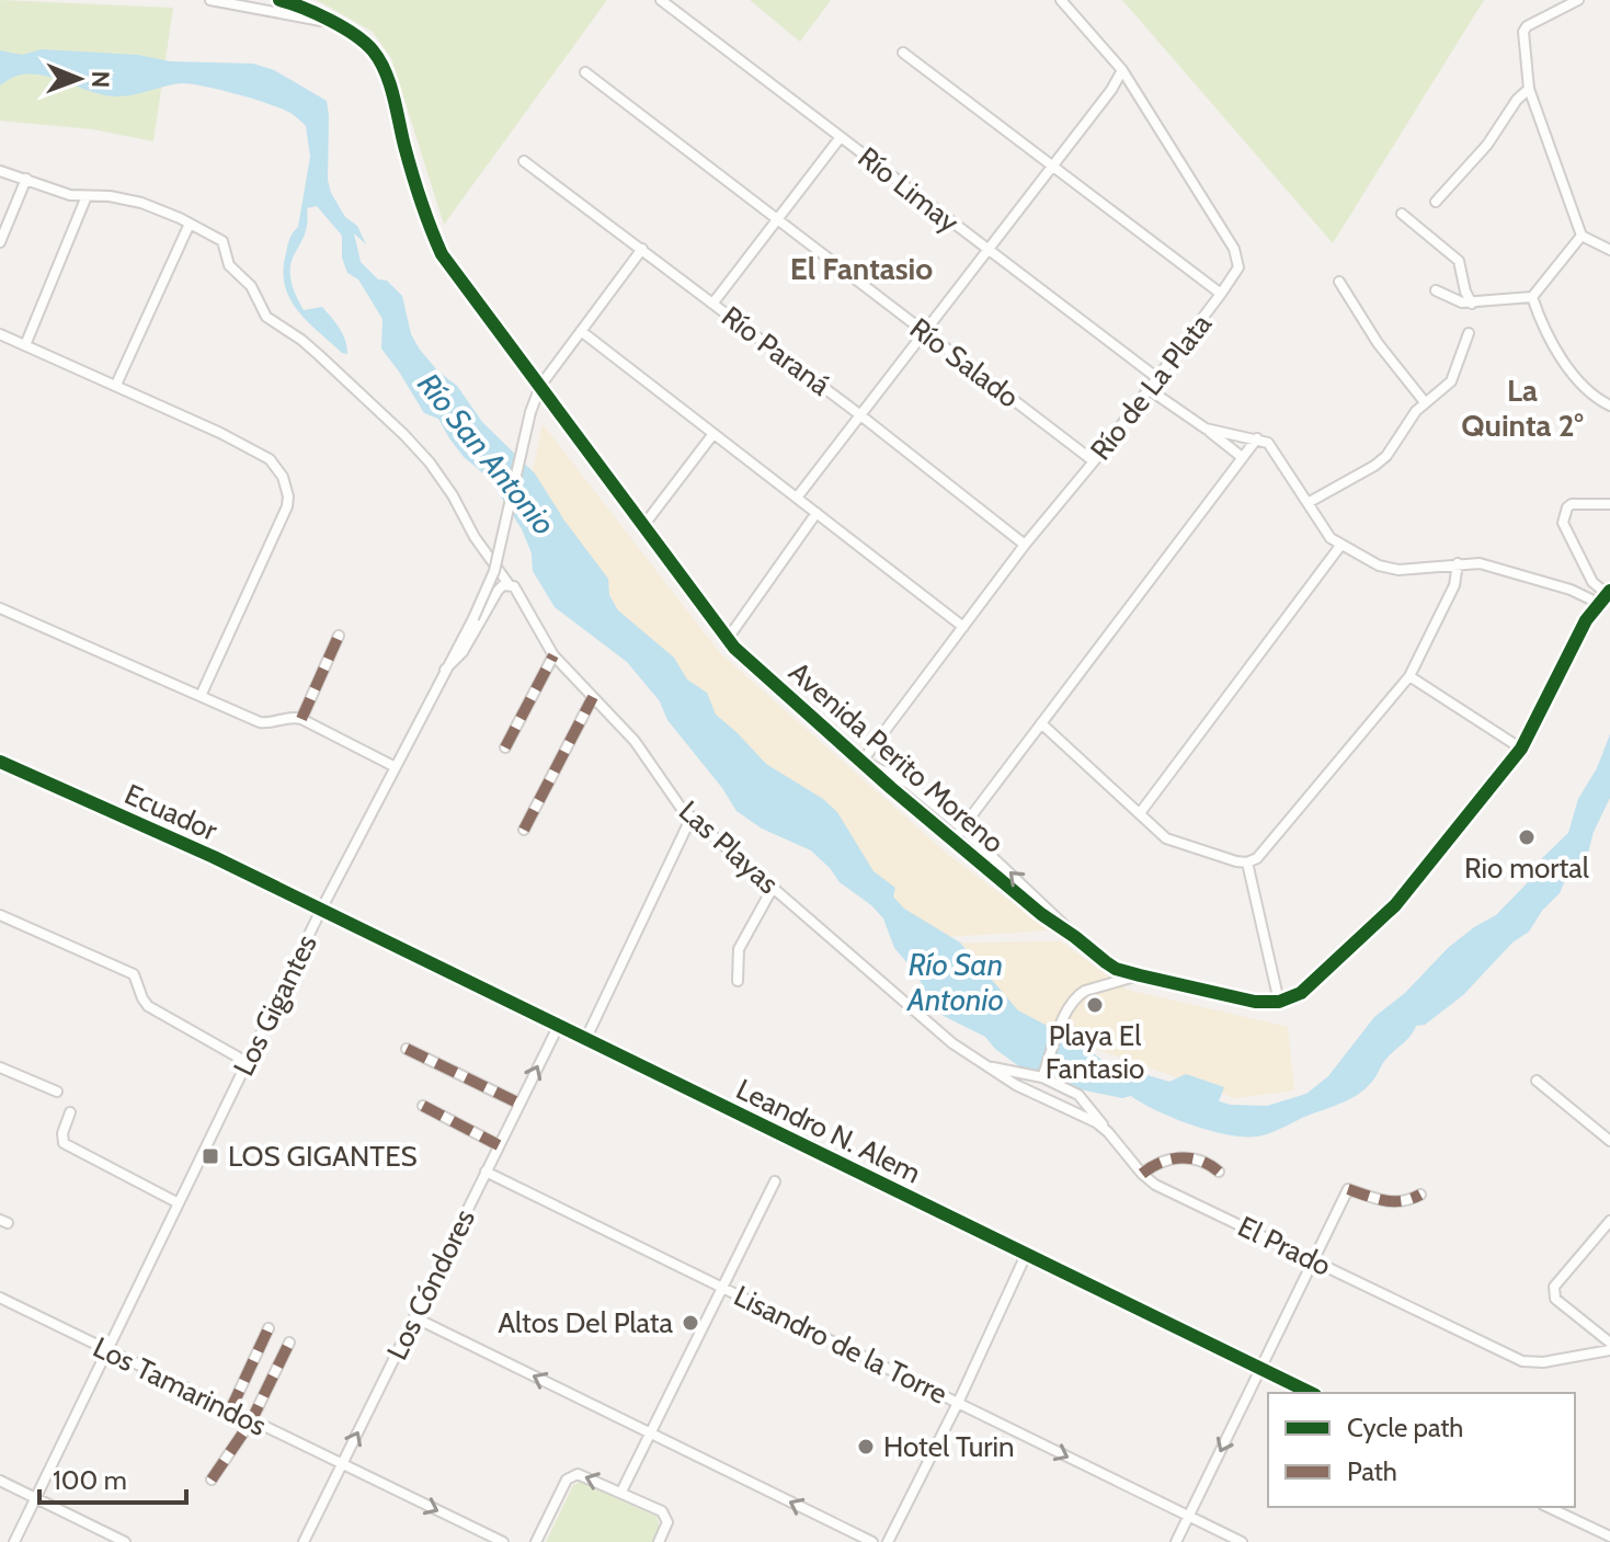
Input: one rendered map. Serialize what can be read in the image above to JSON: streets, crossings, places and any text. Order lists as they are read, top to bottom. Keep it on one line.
{"streets":{"street":["Río Limay","Río Paraná","Río Salado","Río de La Plata","Avenida Perito Moreno","Ecuador","Las Playas","Los Gigantes","Leandro N. Alem","El Prado","Los Cóndores","Lisandro de la Torre","Los Tamarindos"]},"crossings":[["Río Limay","Río de La Plata"],["Río Paraná","Río de La Plata"],["Río Paraná","Los Gigantes"],["Río Salado","Río de La Plata"],["Río de La Plata","Avenida Perito Moreno"],["Avenida Perito Moreno","Los Gigantes"],["Ecuador","Los Gigantes"],["Ecuador","Leandro N. Alem"],["Las Playas","El Prado"],["Los Gigantes","Leandro N. Alem"],["Los Gigantes","Los Tamarindos"],["Leandro N. Alem","Los Cóndores"],["Los Cóndores","Lisandro de la Torre"],["Los Cóndores","Los Tamarindos"]],"one_way":["Los Cóndores"],"districts":["El Fantasio","La Quinta 2°"],"water":["Río San Antonio"],"places":{"other":["Rio mortal","Playa El Fantasio","Altos Del Plata","Hotel Turin"],"transit":["LOS GIGANTES"]},"legend":["Cycle path","Path"],"scale_bar":"100 m","north":"right"}
